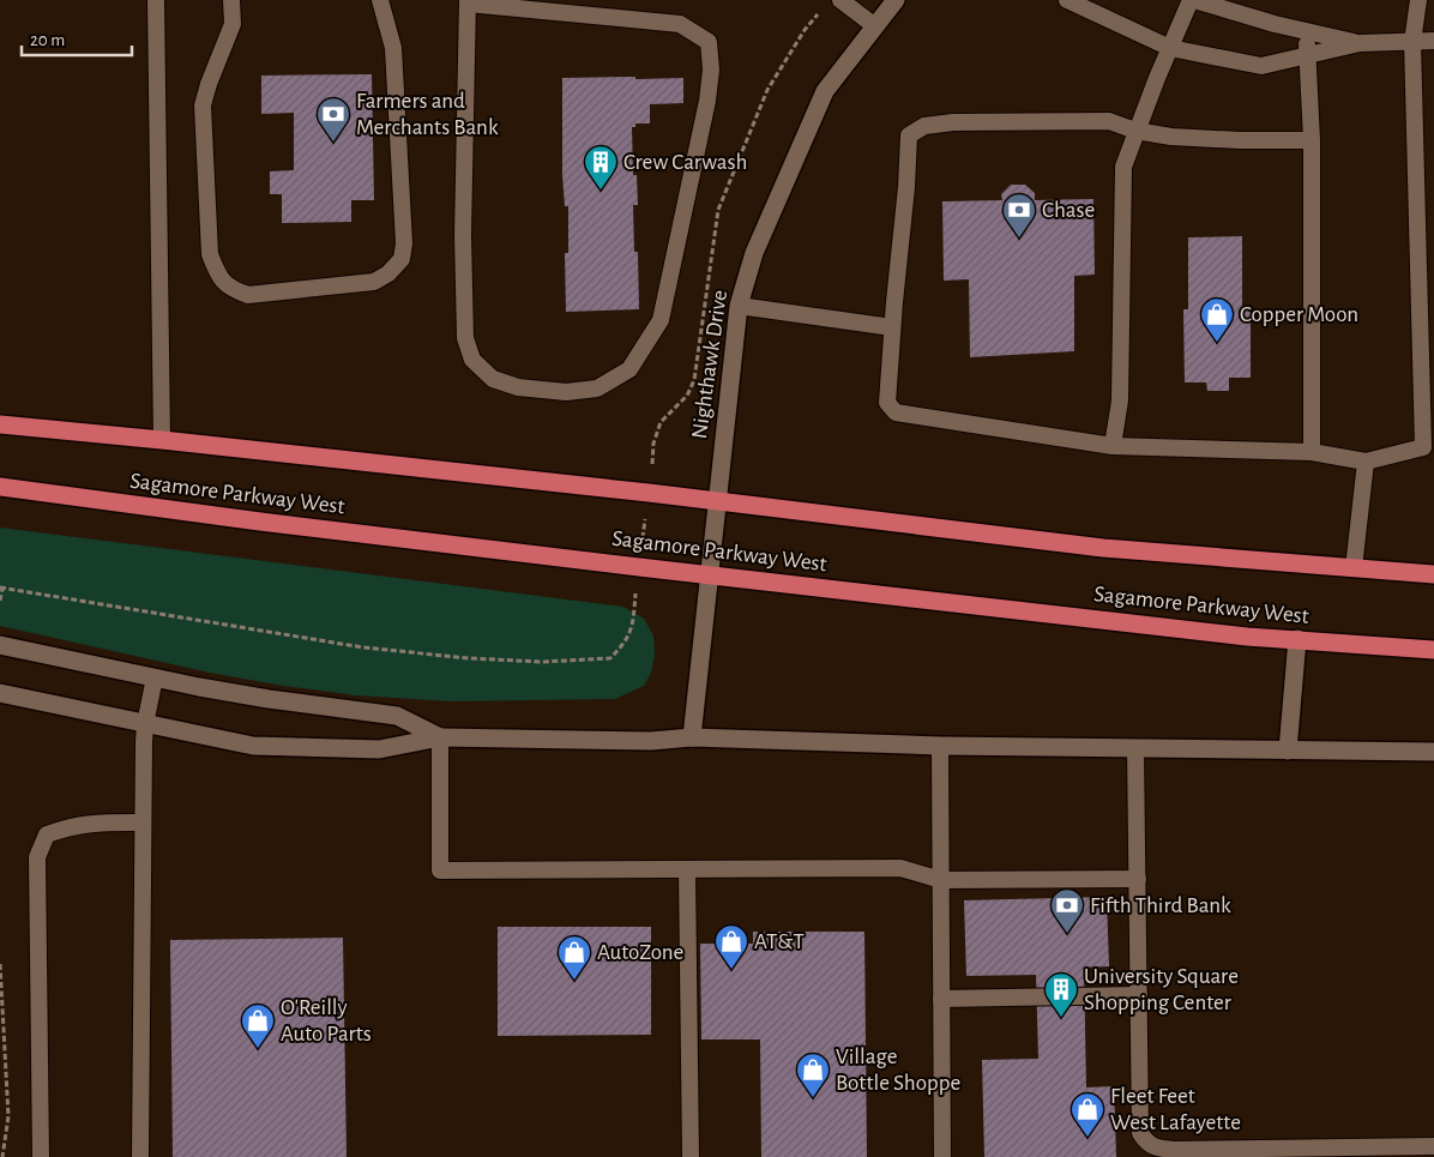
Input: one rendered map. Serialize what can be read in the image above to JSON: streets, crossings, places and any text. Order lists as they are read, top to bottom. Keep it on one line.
{"streets":{"highway":["Sagamore Parkway West"],"street":["Nighthawk Drive"]},"crossings":[["Nighthawk Drive","Sagamore Parkway West"]],"places":{"bank":["Farmers and Merchants Bank","Chase","Fifth Third Bank"],"building":["Crew Carwash","University Square Shopping Center"],"shop":["Copper Moon","AT&T","AutoZone","O'Reilly Auto Parts","Village Bottle Shoppe","Fleet Feet West Lafayette"]},"scale_bar":"20 m"}
